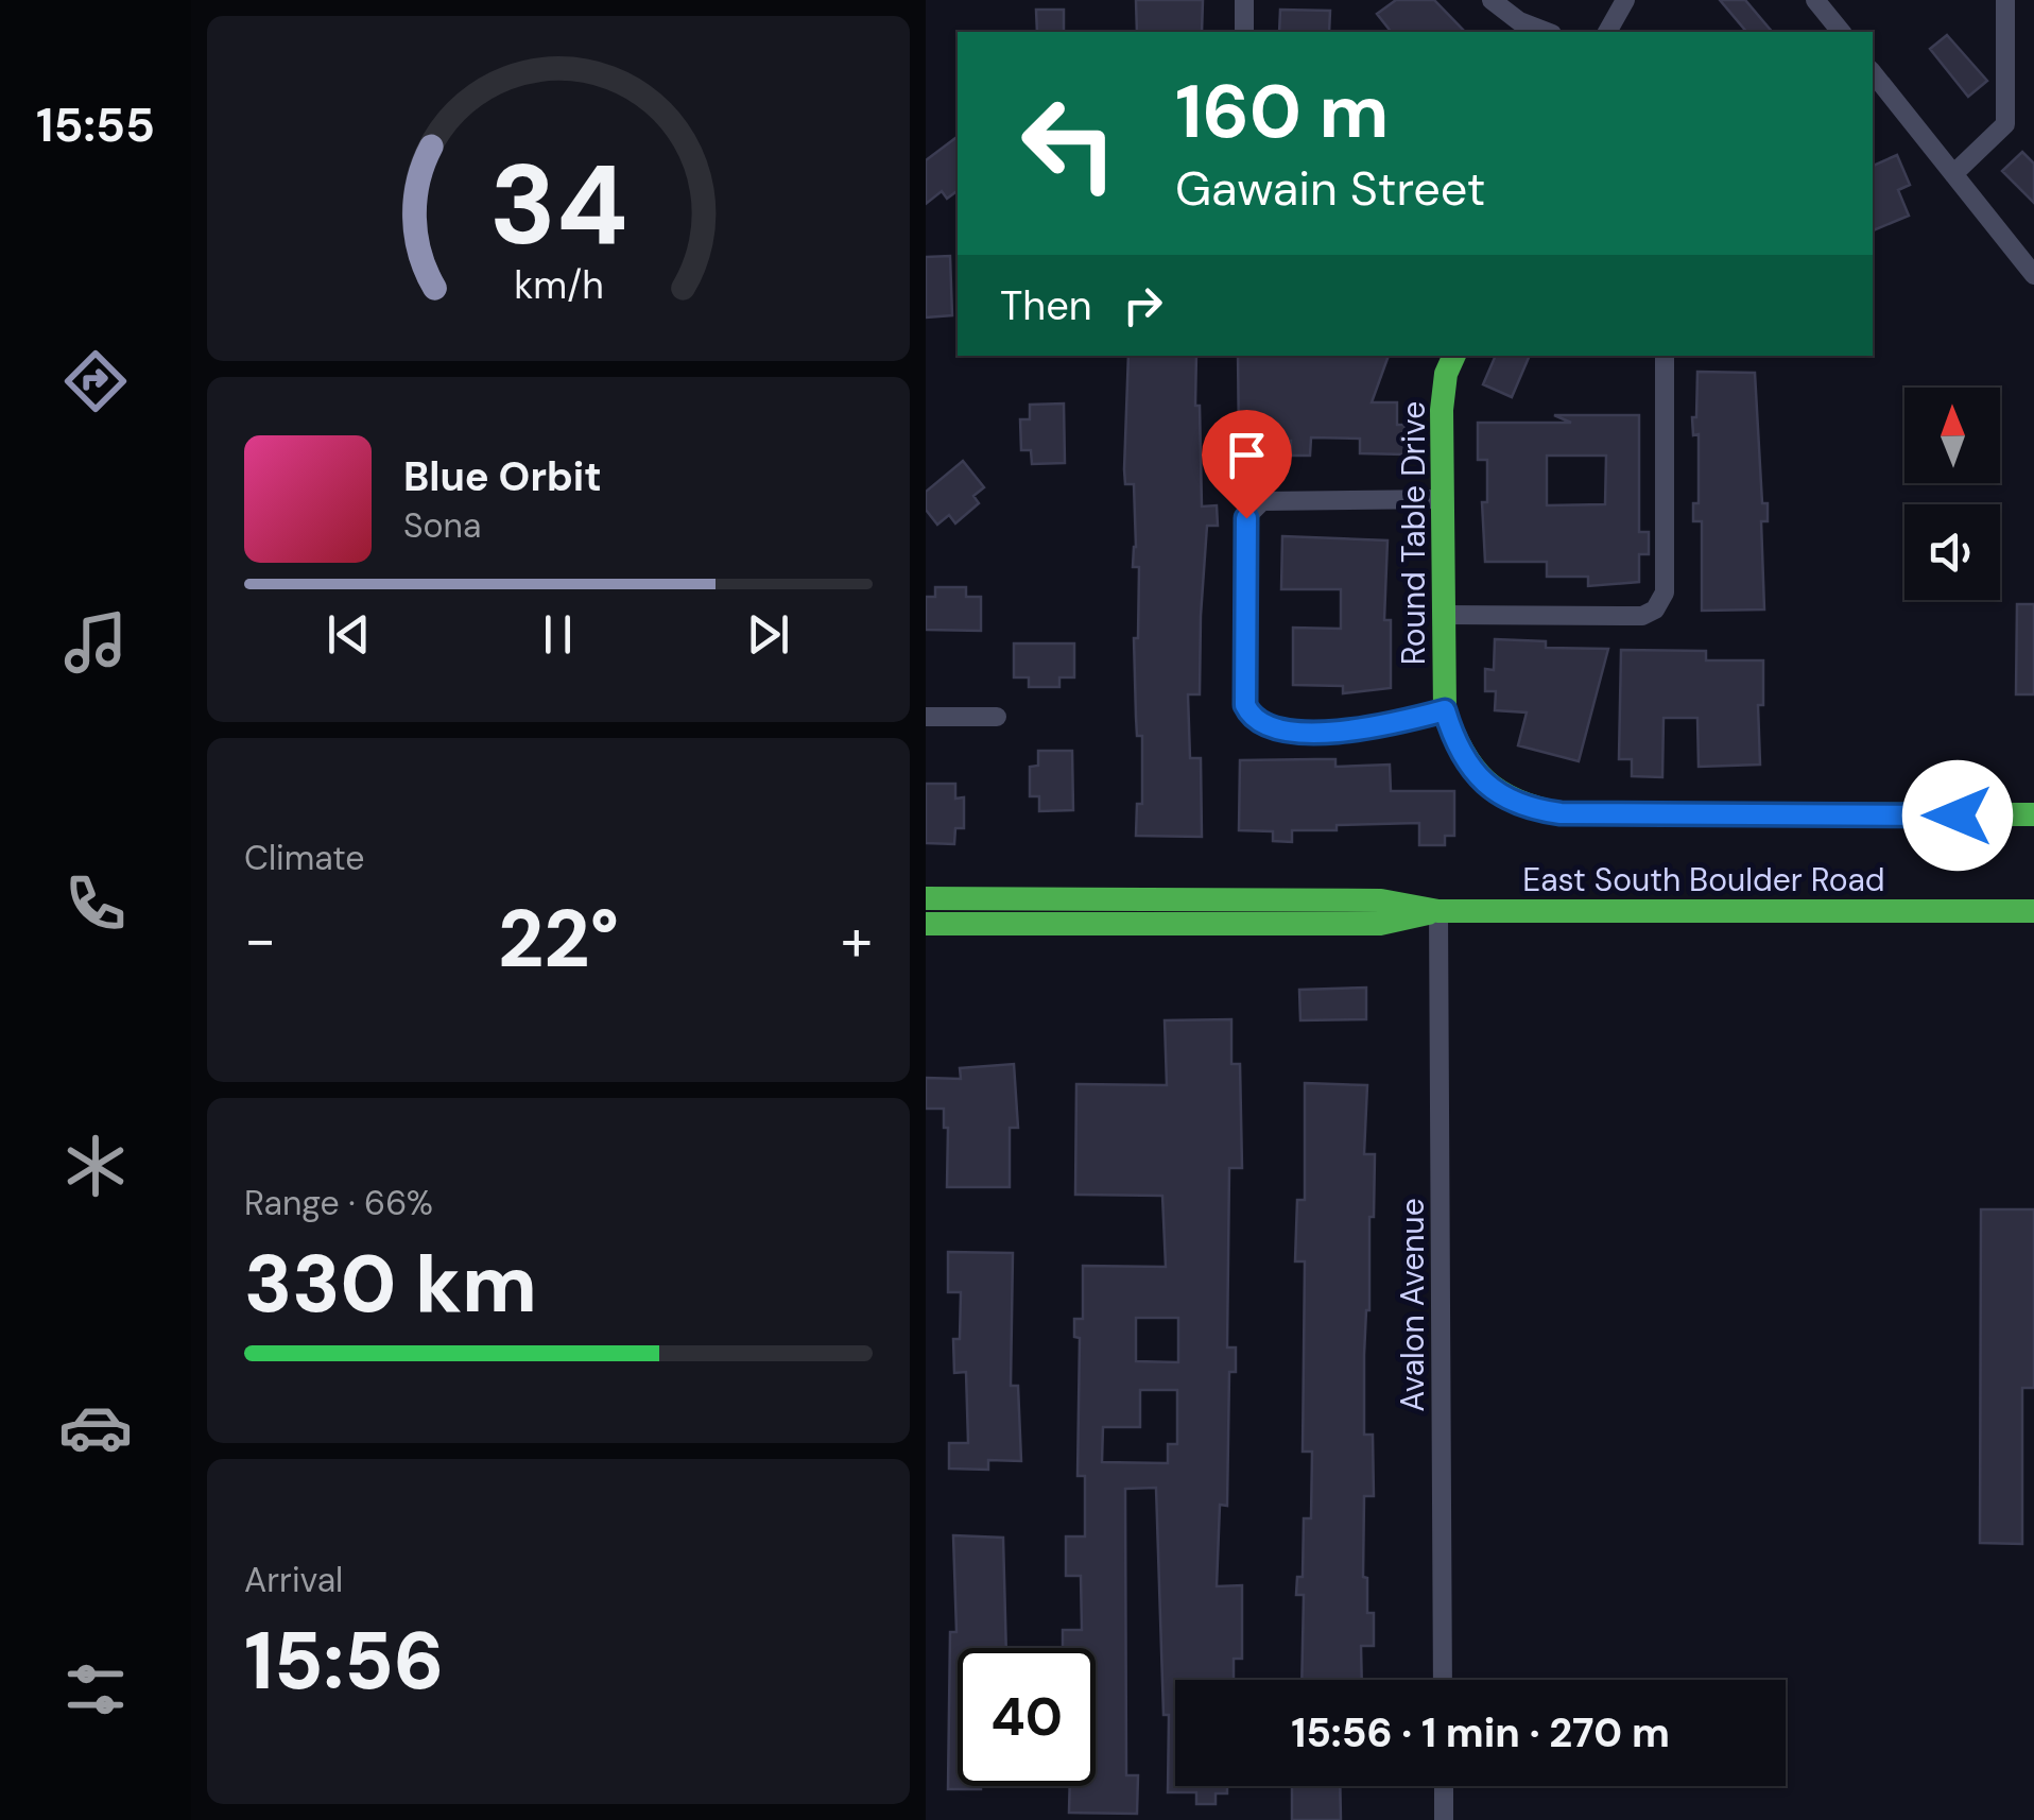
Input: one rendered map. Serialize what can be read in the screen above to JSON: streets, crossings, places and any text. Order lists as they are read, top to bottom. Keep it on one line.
{"streets":{"main road":["Round Table Drive","East South Boulder Road"],"street":["Avalon Avenue"]},"crossings":[["East South Boulder Road","Avalon Avenue"]],"north":"top","page":{"tabs":"15:55","turn":["160 m","Gawain Street"],"then":"Then","song":["Blue Orbit","Sona"],"tile":["Climate",["Range · 66%","330 km"],["Arrival","15:56"]],"heat":["−","22°","+"],"limit":"40","trip":"15:56 · 1 min · 270 m","gauge":["34","km/h"]}}
